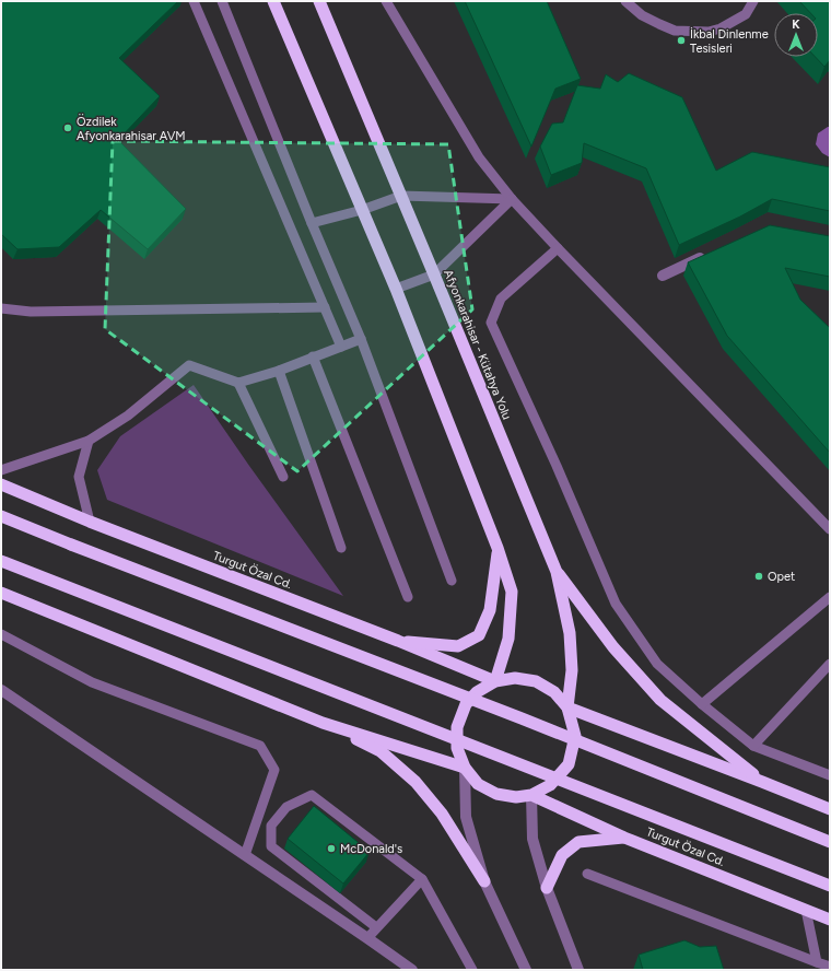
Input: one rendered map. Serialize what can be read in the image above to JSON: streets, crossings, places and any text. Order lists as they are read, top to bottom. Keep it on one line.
{"streets":{"highway":["Afyonkarahisar - Kütahya Yolu","Turgut Özal Cd."]},"crossings":[["Afyonkarahisar - Kütahya Yolu","Turgut Özal Cd."]],"places":["İkbal Dinlenme Tesisleri","Özdilek Afyonkarahisar AVM","Opet","McDonald's"],"north":"top"}
